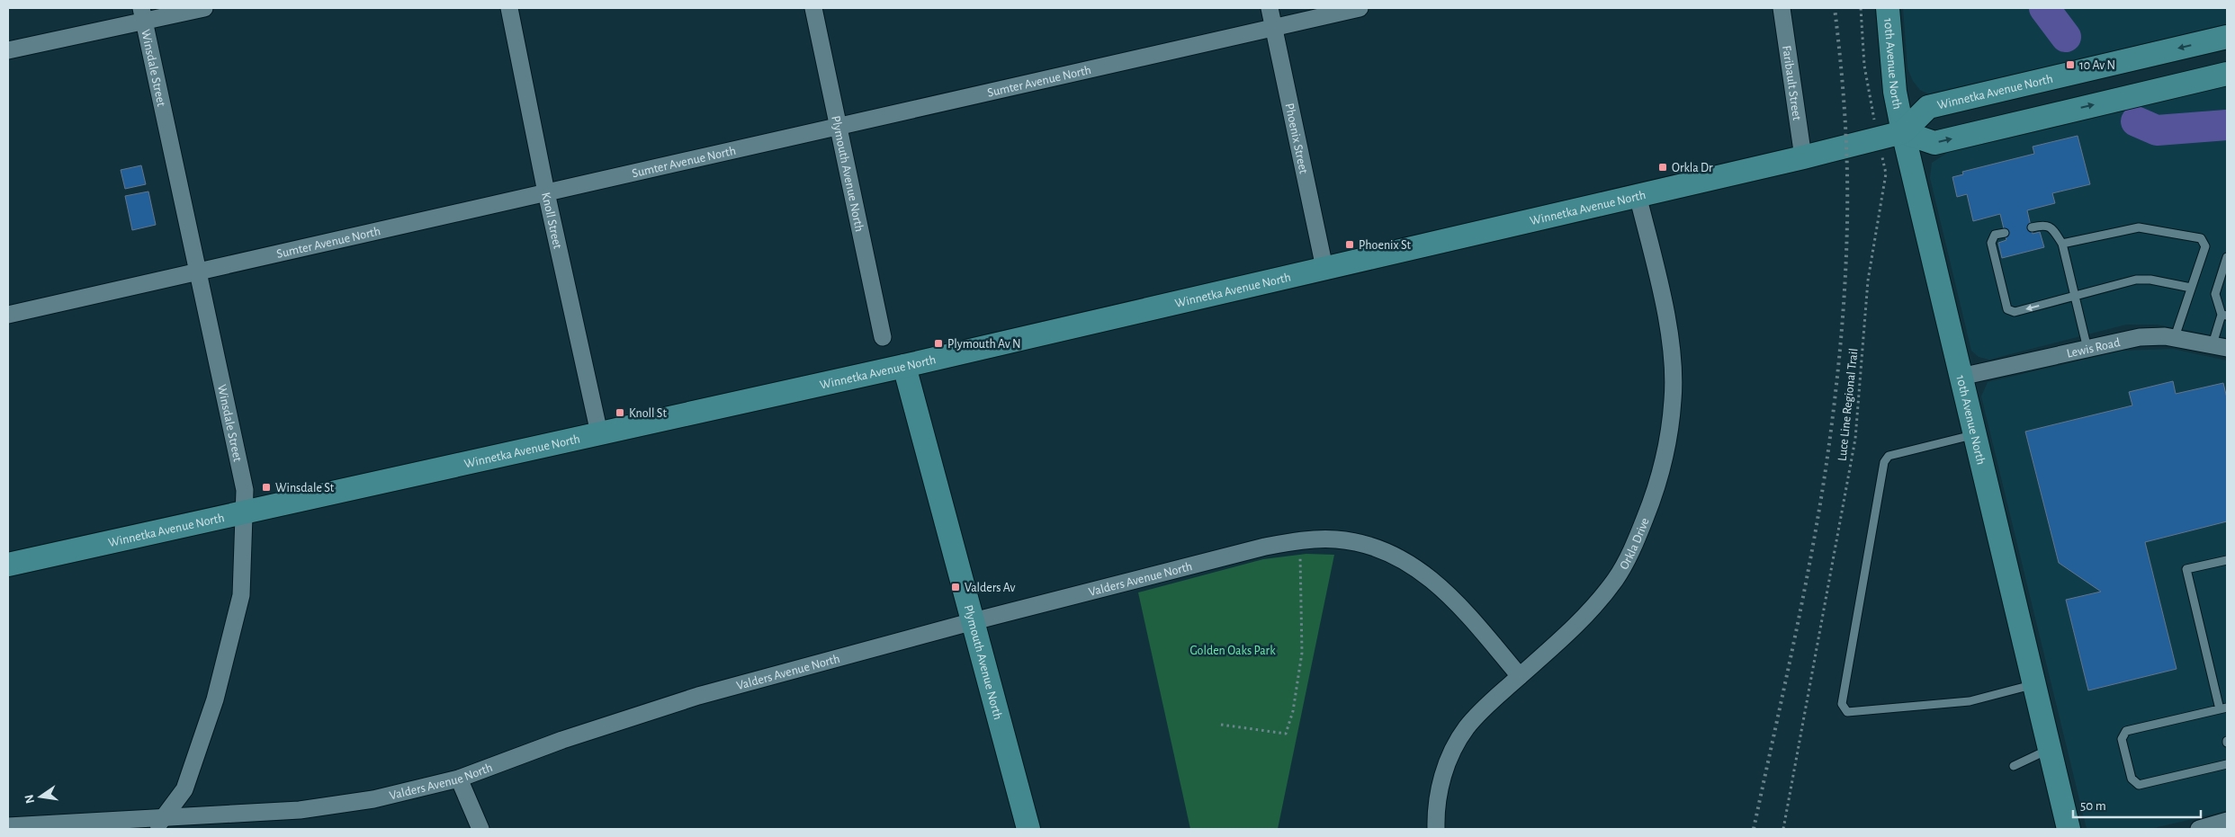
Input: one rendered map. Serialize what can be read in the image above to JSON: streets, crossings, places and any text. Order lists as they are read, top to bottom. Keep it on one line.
{"streets":{"main road":["10th Avenue North","Winnetka Avenue North","Plymouth Avenue North"],"street":["Winsdale Street","Sumter Avenue North","Faribault Street","Phoenix Street","Knoll Street","Lewis Road","Orkla Drive","Valders Avenue North"],"path":["Luce Line Regional Trail"]},"crossings":[["10th Avenue North","Winnetka Avenue North"],["10th Avenue North","Lewis Road"],["Winsdale Street","Sumter Avenue North"],["Winsdale Street","Winnetka Avenue North"],["Winsdale Street","Valders Avenue North"],["Sumter Avenue North","Phoenix Street"],["Sumter Avenue North","Plymouth Avenue North"],["Sumter Avenue North","Knoll Street"],["Faribault Street","Winnetka Avenue North"],["Winnetka Avenue North","Phoenix Street"],["Winnetka Avenue North","Plymouth Avenue North"],["Winnetka Avenue North","Knoll Street"],["Winnetka Avenue North","Luce Line Regional Trail"],["Winnetka Avenue North","Orkla Drive"],["Plymouth Avenue North","Valders Avenue North"],["Orkla Drive","Valders Avenue North"]],"parks":["Golden Oaks Park"],"places":{"transit":["10 Av N","Orkla Dr","Phoenix St","Plymouth Av N","Knoll St","Winsdale St","Valders Av"]},"scale_bar":"50 m","north":"left"}
